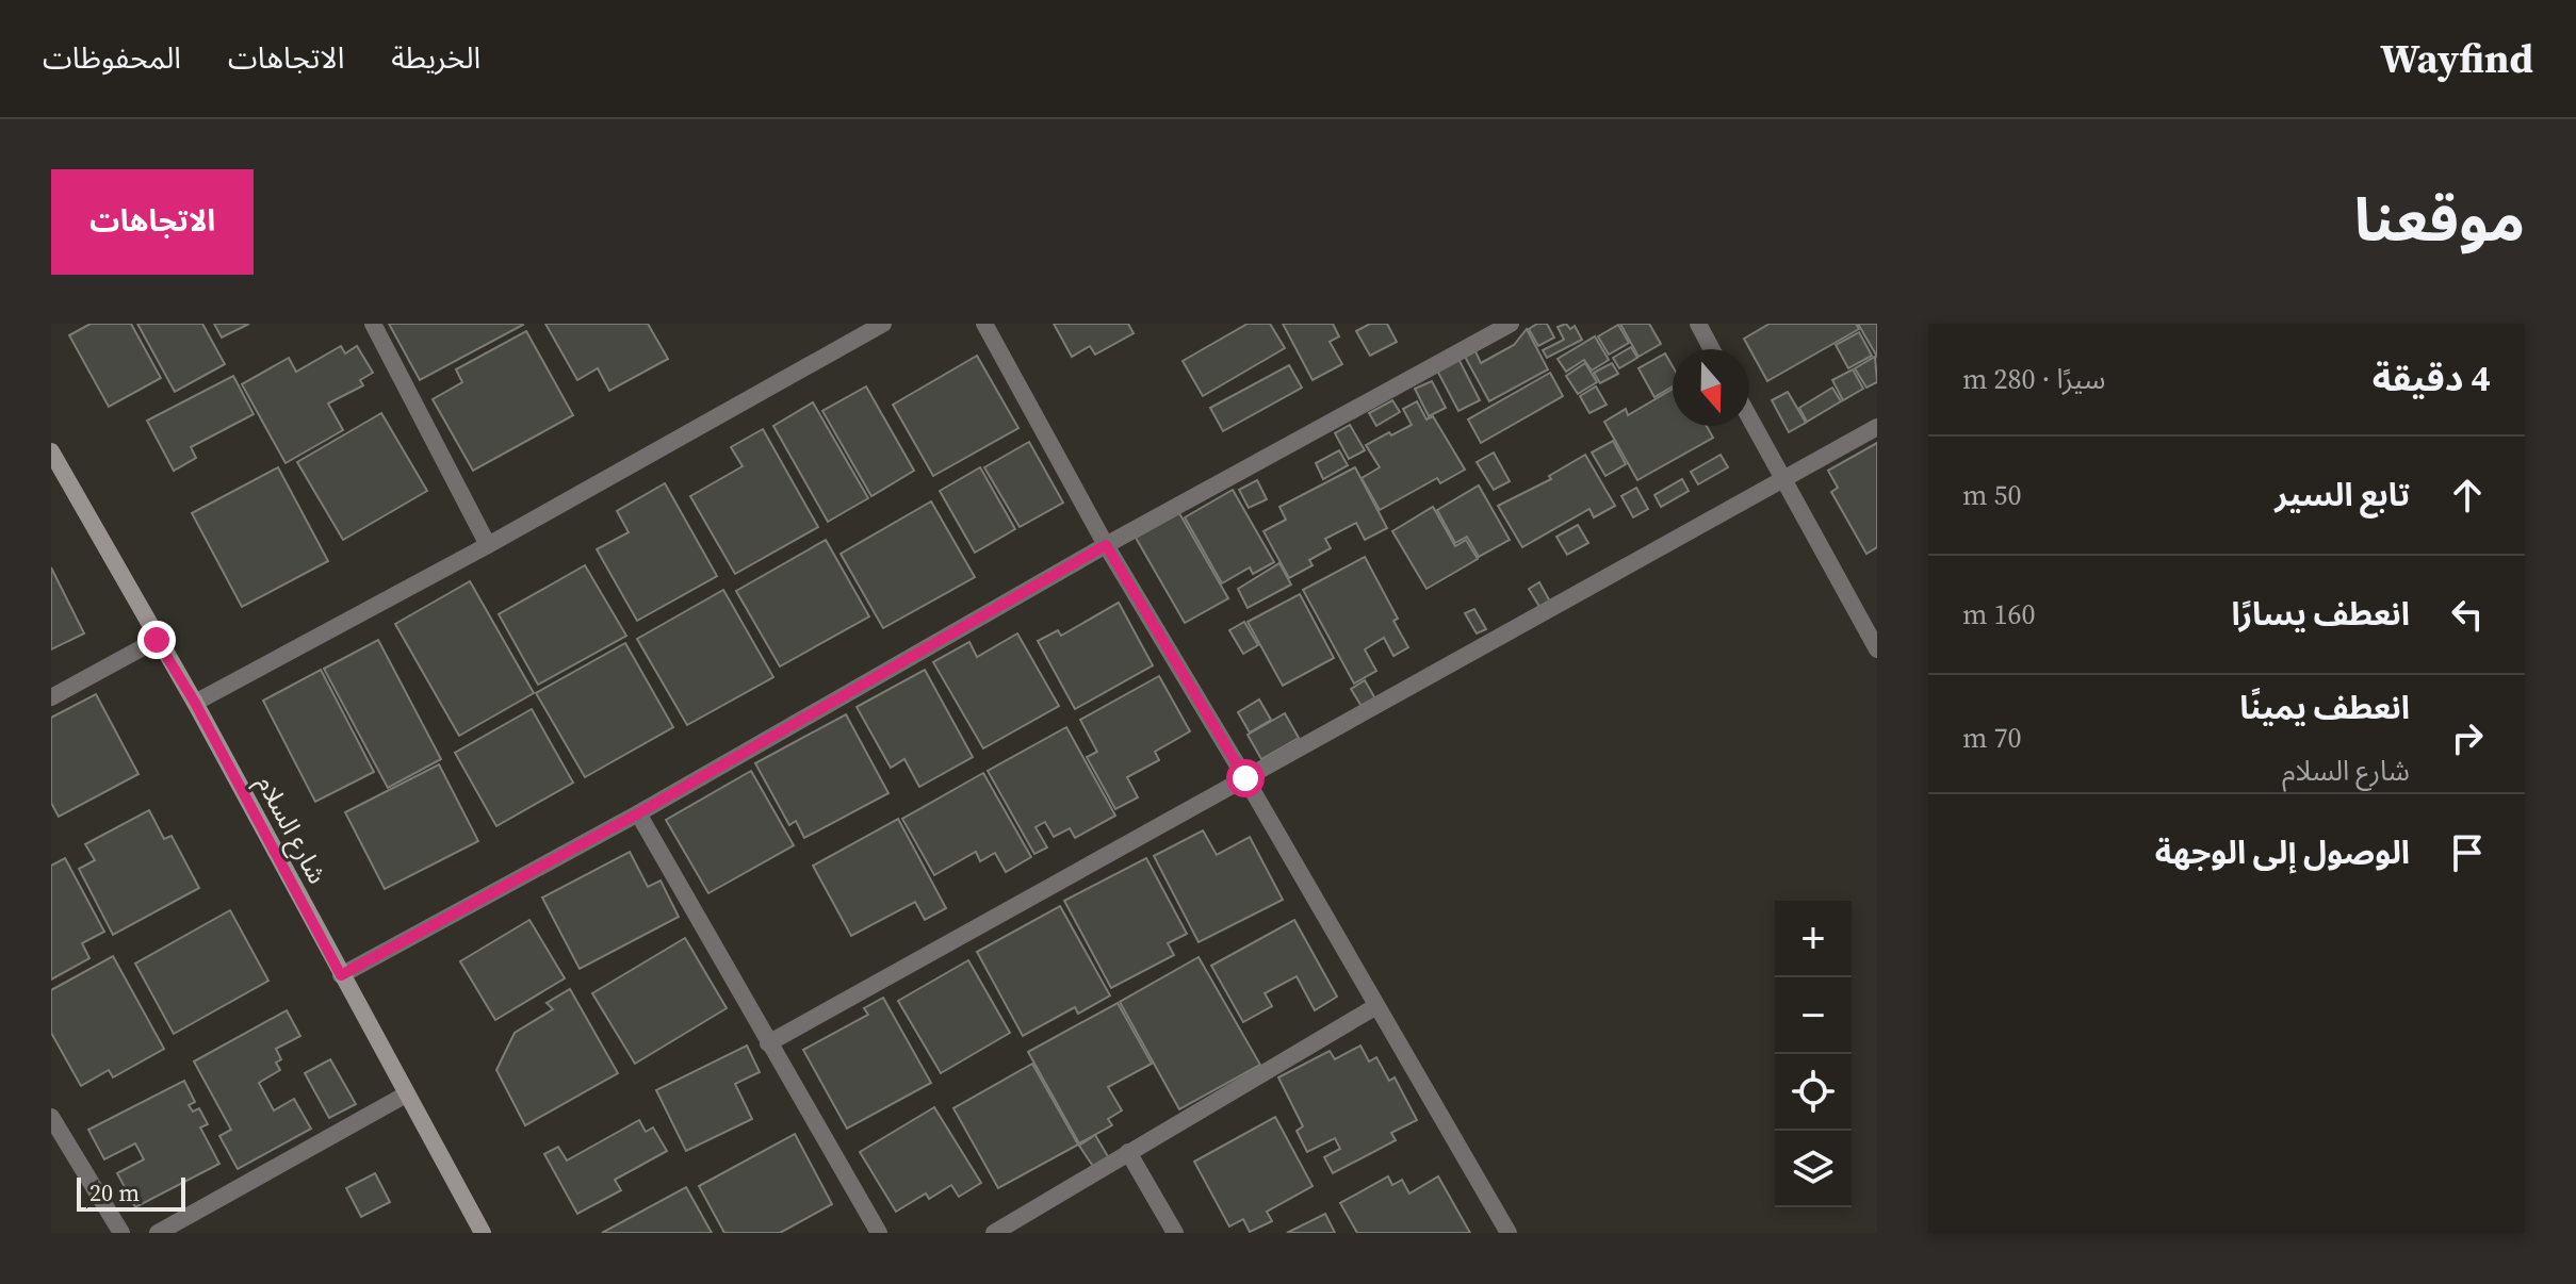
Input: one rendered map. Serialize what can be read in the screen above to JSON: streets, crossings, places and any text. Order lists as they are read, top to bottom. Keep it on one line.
{"streets":{"street":["شارع السلام"]},"scale_bar":"20 m","north":"bottom","page":{"header":"Wayfind","nav":["الخريطة","الاتجاهات","المحفوظات"],"title":"موقعنا","buttons":"الاتجاهات","heading":["4 دقيقة","سيرًا · 280 m"],"list":[["تابع السير","50 m"],["انعطف يسارًا","160 m"],["انعطف يمينًا","شارع السلام","70 m"],"الوصول إلى الوجهة"],"map_buttons":["+","−"],"scale":"20 m"}}
